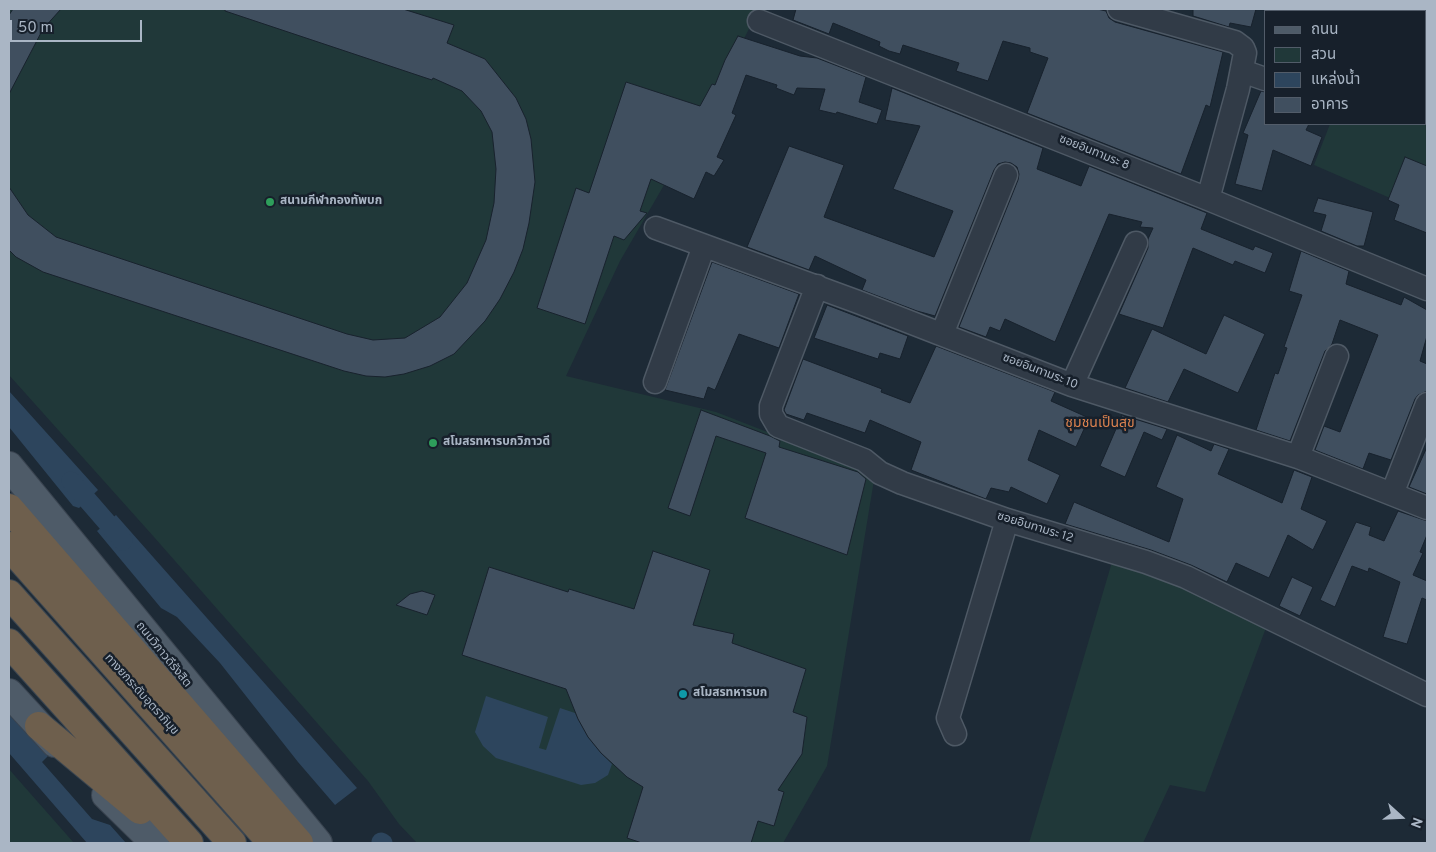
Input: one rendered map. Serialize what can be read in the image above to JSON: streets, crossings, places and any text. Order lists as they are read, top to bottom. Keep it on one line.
{"streets":{"highway":["ถนนวิภาวดีรังสิต","ทางยกระดับอุตราภิมุข"],"street":["ซอยอินทามระ 8","ซอยอินทามระ 10","ซอยอินทามระ 12"]},"crossings":[["ซอยอินทามระ 10","ซอยอินทามระ 12"]],"districts":["ชุมชนเป็นสุข"],"places":["สนามกีฬากองทัพบก","สโมสรทหารบกวิภาวดี","สโมสรทหารบก"],"legend":["ถนน","สวน","แหล่งน้ำ","อาคาร"],"scale_bar":"50 m","north":"right"}
